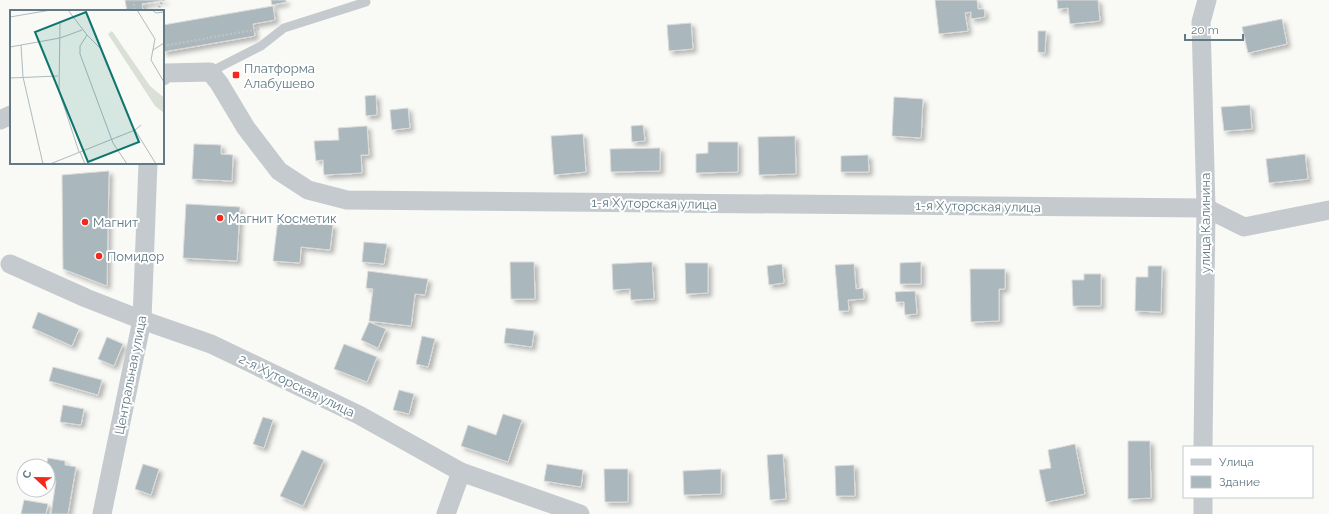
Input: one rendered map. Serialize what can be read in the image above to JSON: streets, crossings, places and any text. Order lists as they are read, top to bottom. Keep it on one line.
{"streets":{"street":["1-я Хуторская улица","улица Калинина","Центральная улица","2-я Хуторская улица"]},"crossings":[["1-я Хуторская улица","улица Калинина"],["Центральная улица","2-я Хуторская улица"]],"places":{"transit":["Платформа Алабушево"],"other":["Магнит Косметик","Магнит","Помидор"]},"legend":["Улица","Здание"],"scale_bar":"20 m","north":"left"}
